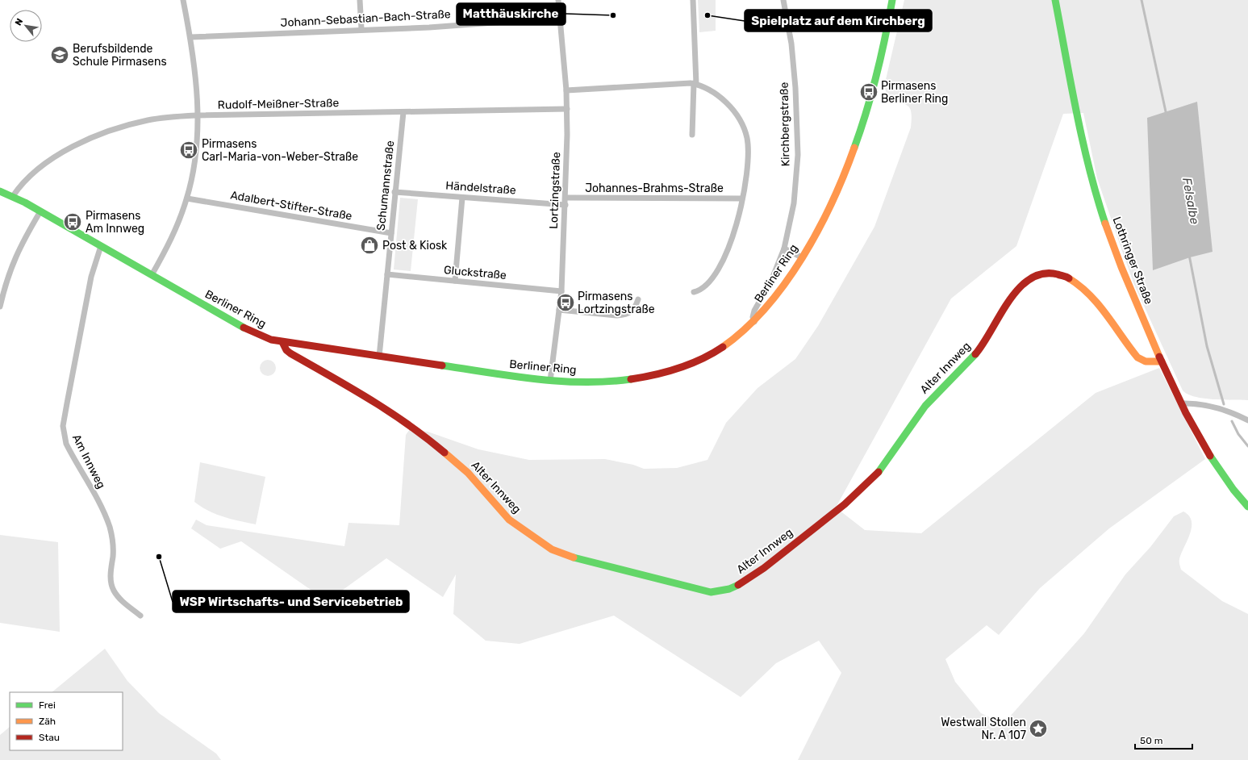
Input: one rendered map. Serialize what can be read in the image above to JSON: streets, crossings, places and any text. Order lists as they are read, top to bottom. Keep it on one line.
{"streets":{"street":["Johann-Sebastian-Bach-Straße","Rudolf-Meißner-Straße","Kirchbergstraße","Schumannstraße","Händelstraße","Johannes-Brahms-Straße","Lortzingstraße","Adalbert-Stifter-Straße","Lothringer Straße","Gluckstraße","Berliner Ring","Alter Innweg","Am Innweg"]},"crossings":[["Johann-Sebastian-Bach-Straße","Lortzingstraße"],["Rudolf-Meißner-Straße","Schumannstraße"],["Rudolf-Meißner-Straße","Lortzingstraße"],["Rudolf-Meißner-Straße","Berliner Ring"],["Kirchbergstraße","Berliner Ring"],["Schumannstraße","Händelstraße"],["Schumannstraße","Adalbert-Stifter-Straße"],["Schumannstraße","Gluckstraße"],["Schumannstraße","Berliner Ring"],["Händelstraße","Lortzingstraße"],["Johannes-Brahms-Straße","Lortzingstraße"],["Lortzingstraße","Gluckstraße"],["Lortzingstraße","Berliner Ring"],["Lothringer Straße","Alter Innweg"],["Berliner Ring","Alter Innweg"],["Berliner Ring","Am Innweg"]],"water":["Felsalbe"],"places":{"other":["Matthäuskirche","Spielplatz auf dem Kirchberg","WSP Wirtschafts- und Servicebetrieb"],"school or university":["Berufsbildende Schule Pirmasens"],"bus stop":["Pirmasens Berliner Ring","Pirmasens Carl-Maria-von-Weber-Straße","Pirmasens Am Innweg","Pirmasens Lortzingstraße"],"shop":["Post & Kiosk"],"place":["Westwall Stollen Nr. A 107"]},"legend":["Frei","Zäh","Stau"],"scale_bar":"50 m","north":"top left"}
